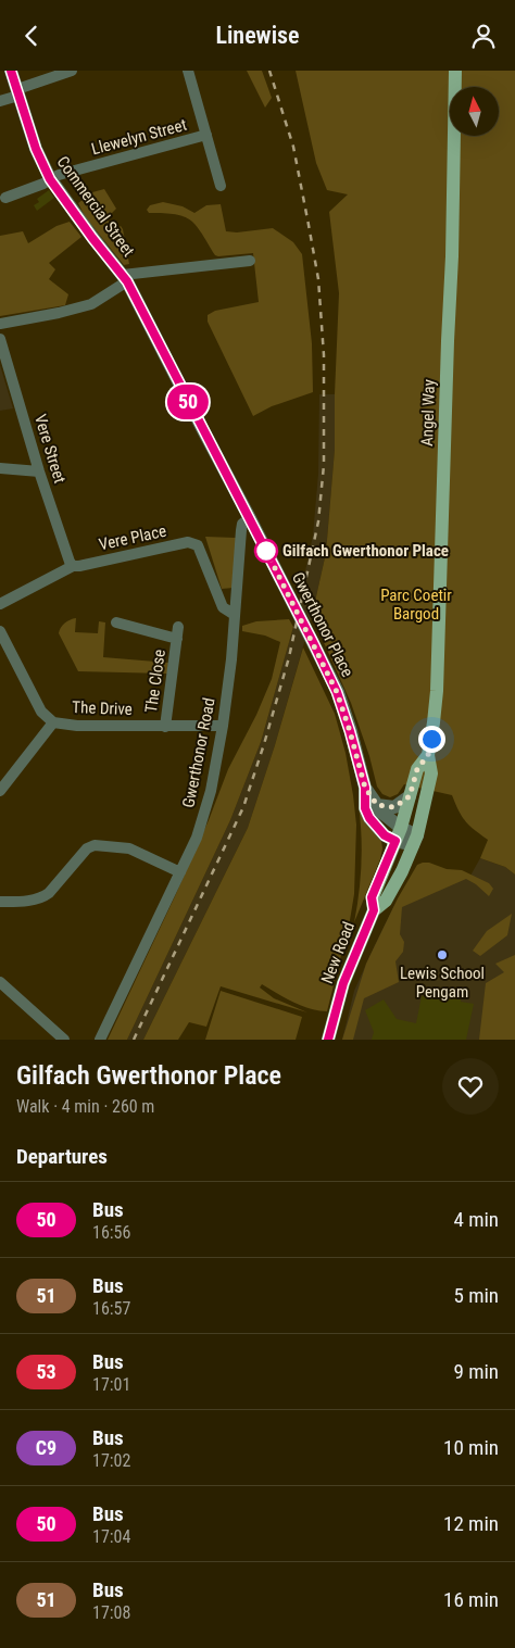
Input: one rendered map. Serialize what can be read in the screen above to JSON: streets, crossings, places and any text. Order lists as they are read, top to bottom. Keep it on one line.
{"streets":{"main road":["Angel Way","New Road"],"street":["Llewelyn Street","Commercial Street","Vere Street","Vere Place","Gwerthonor Place","The Close","The Drive","Gwerthonor Road"]},"crossings":[["Llewelyn Street","Commercial Street"],["Commercial Street","Gwerthonor Place"],["Angel Way","Gwerthonor Place"],["Angel Way","New Road"],["Vere Street","Vere Place"],["Vere Place","Gwerthonor Road"],["Gwerthonor Place","Gwerthonor Road"],["Gwerthonor Place","New Road"],["The Close","The Drive"],["The Drive","Gwerthonor Road"]],"parks":["Parc Coetir Bargod"],"places":["Gilfach Gwerthonor Place","Lewis School Pengam"],"lines":["bus line 50"],"north":"top","page":{"header":"Linewise","on_map":"50","heading":[["Gilfach Gwerthonor Place","Walk · 4 min · 260 m"],"Departures"],"list":[{"mark":"50","name":"Bus","note":"16:56","value":"4 min"},{"mark":"51","name":"Bus","note":"16:57","value":"5 min"},{"mark":"53","name":"Bus","note":"17:01","value":"9 min"},{"mark":"C9","name":"Bus","note":"17:02","value":"10 min"},{"mark":"50","name":"Bus","note":"17:04","value":"12 min"},{"mark":"51","name":"Bus","note":"17:08","value":"16 min"}]}}
